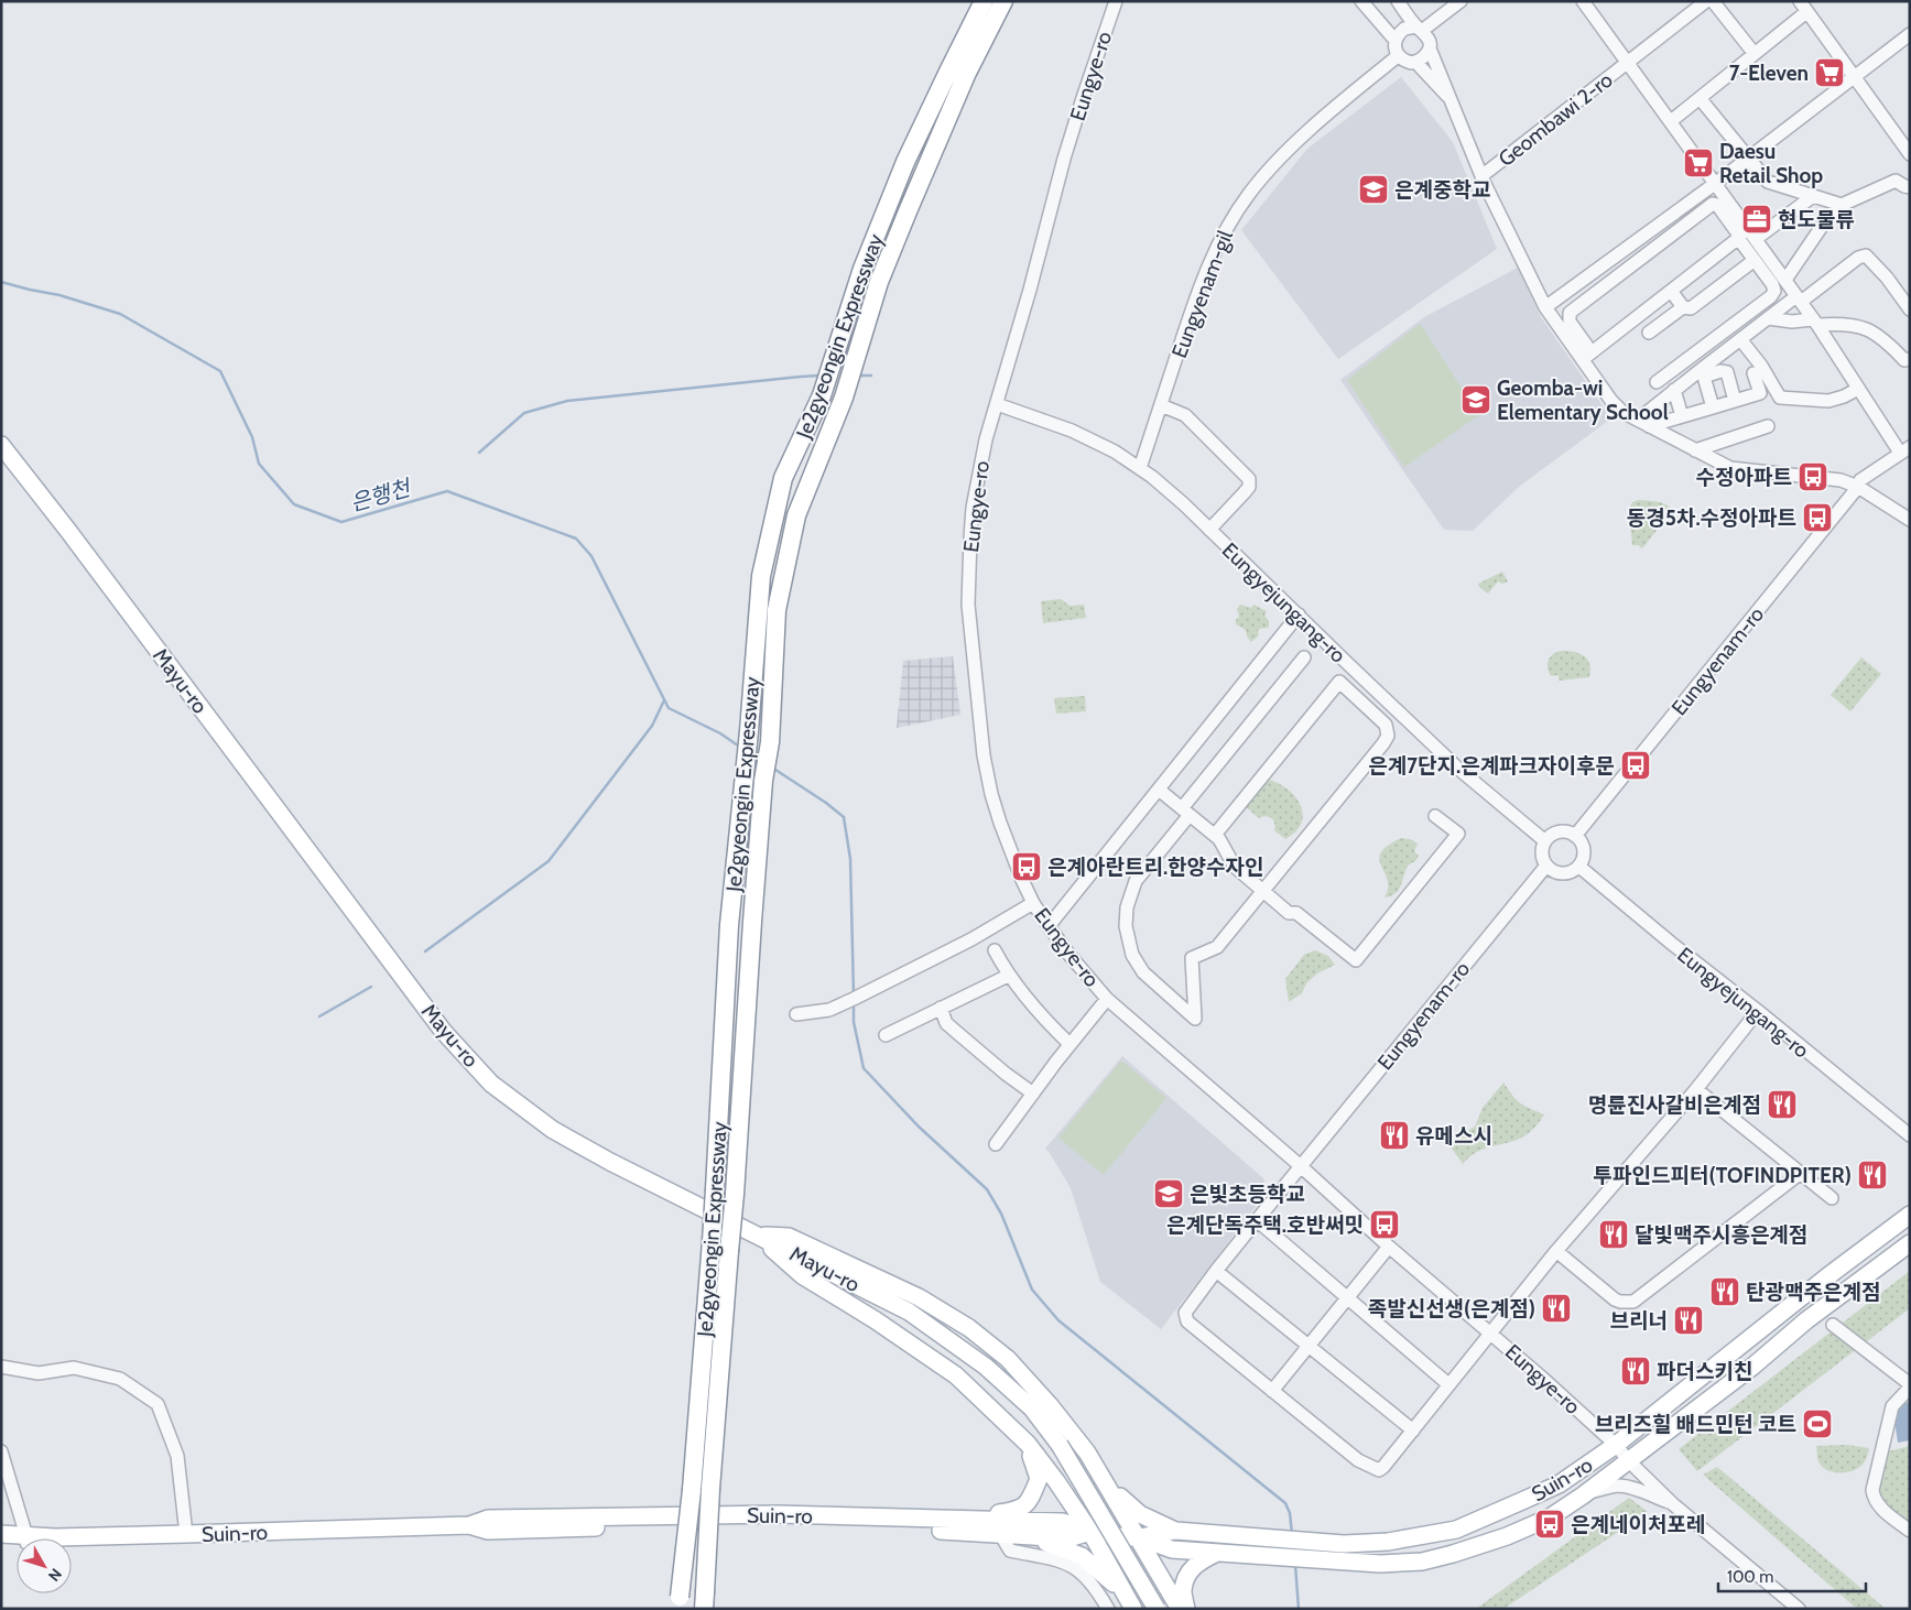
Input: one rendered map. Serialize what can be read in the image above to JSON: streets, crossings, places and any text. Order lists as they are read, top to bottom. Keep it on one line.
{"streets":{"highway":["Je2gyeongin Expressway"],"main road":["Mayu-ro","Suin-ro"],"street":["Eungye-ro","Geombawi 2-ro","Eungyenam-gil","Eungyejungang-ro","Eungyenam-ro"]},"crossings":[["Eungye-ro","Eungyejungang-ro"],["Eungye-ro","Eungyenam-ro"],["Eungye-ro","Suin-ro"],["Geombawi 2-ro","Eungyenam-ro"],["Eungyenam-gil","Eungyejungang-ro"],["Eungyejungang-ro","Eungyenam-ro"]],"water":["은행천"],"places":{"supermarket":["7-Eleven","Daesu Retail Shop"],"school or university":["은계중학교","Geomba-wi Elementary School","은빛초등학교"],"office":["현도물류"],"bus stop":["수정아파트","동경5차.수정아파트","은계7단지.은계파크자이후문","은계아란트리.한양수자인","은계단독주택.호반써밋","은계네이처포레"],"restaurant":["명륜진사갈비은계점","유메스시","투파인드피터(TOFINDPITER)","달빛맥주시흥은계점","탄광맥주은계점","족발신선생(은계점)","브리너","파더스키친"],"sports":["브리즈힐 배드민턴 코트"]},"scale_bar":"100 m","north":"bottom right"}
